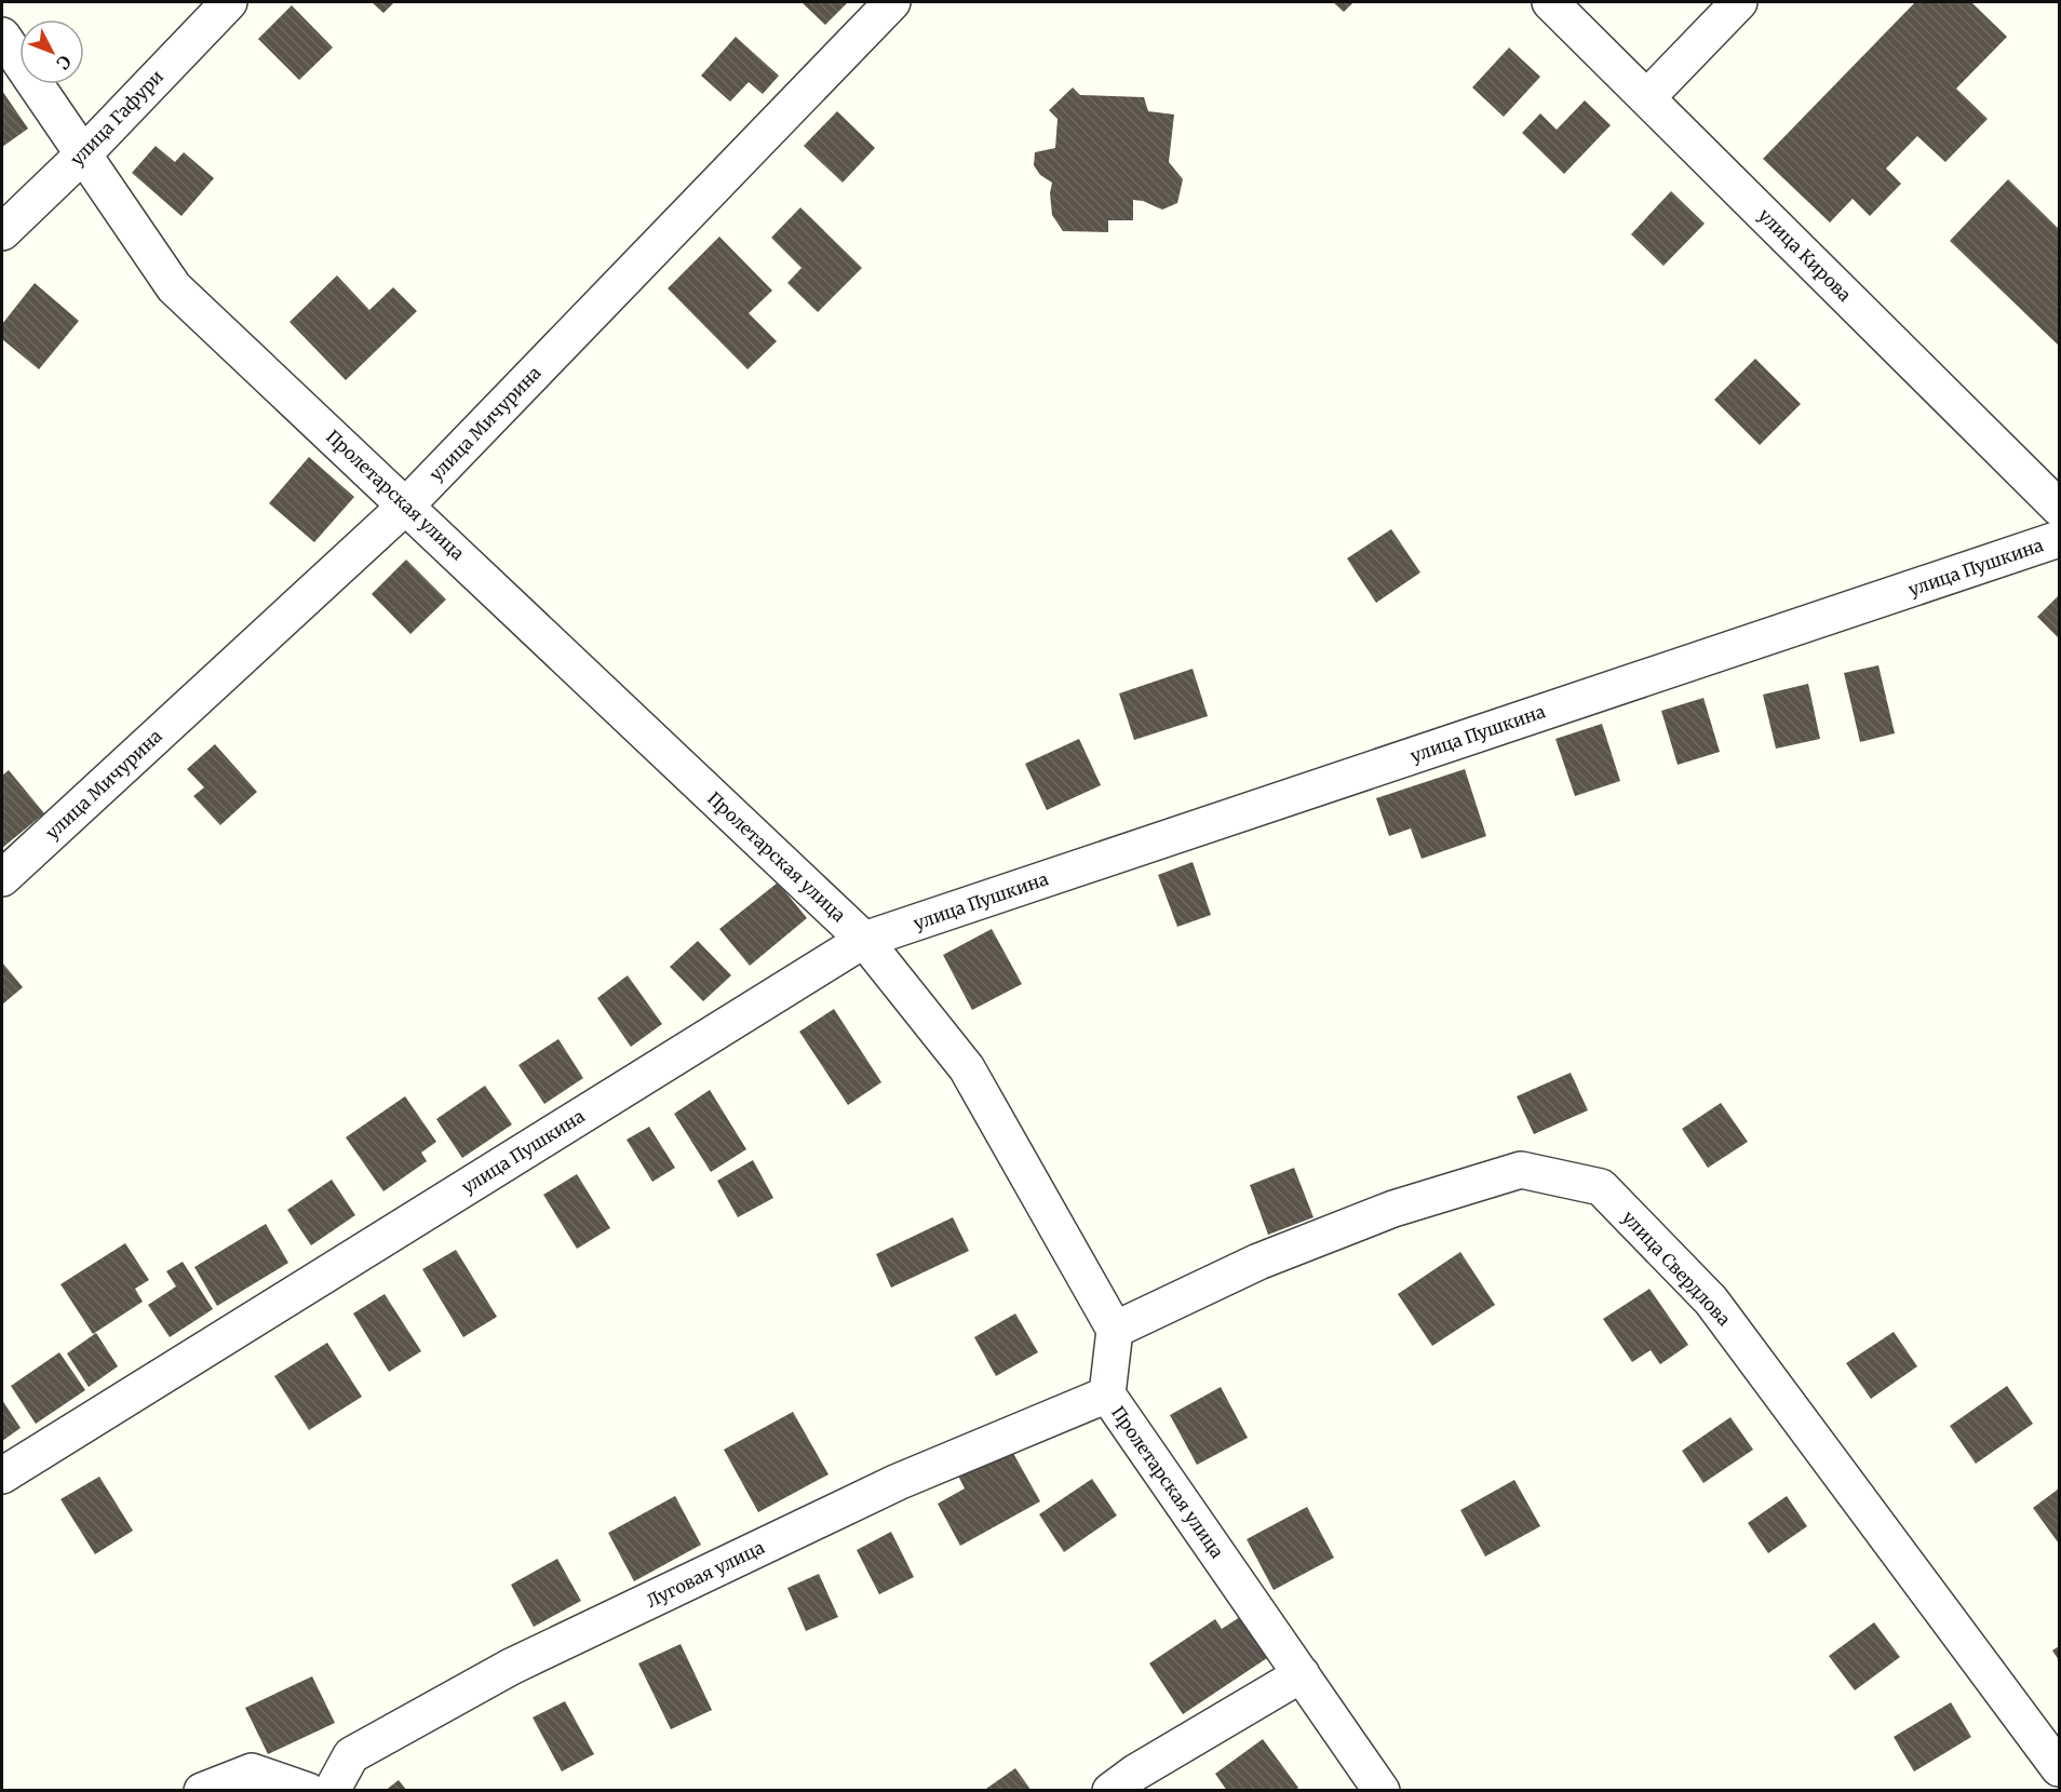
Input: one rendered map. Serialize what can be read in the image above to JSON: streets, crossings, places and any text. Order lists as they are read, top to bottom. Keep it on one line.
{"streets":{"street":["улица Гафури","улица Кирова","улица Мичурина","Пролетарская улица","улица Пушкина","улица Свердлова","Луговая улица"]},"crossings":[["улица Гафури","Пролетарская улица"],["улица Мичурина","Пролетарская улица"],["Пролетарская улица","улица Пушкина"],["Пролетарская улица","улица Свердлова"],["Пролетарская улица","Луговая улица"]],"north":"bottom right"}
